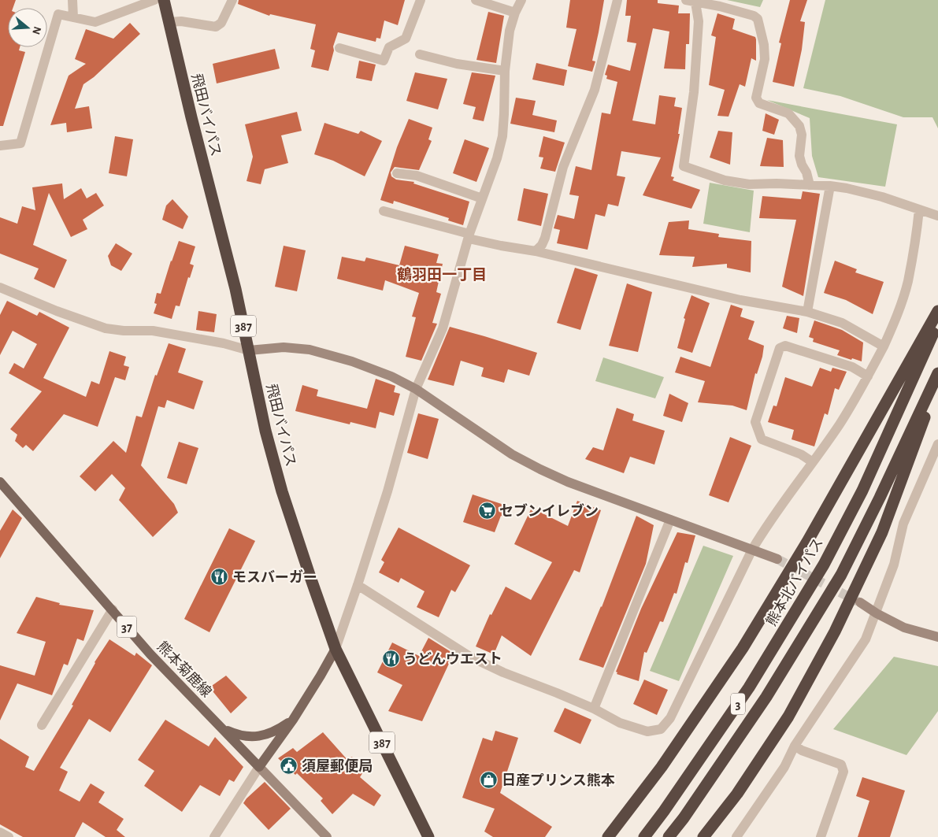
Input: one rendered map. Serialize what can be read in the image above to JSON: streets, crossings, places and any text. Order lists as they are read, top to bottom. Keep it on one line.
{"streets":{"highway":["飛田バイパス","387","熊本北バイパス","3"],"main road":["37","熊本菊鹿線"]},"crossings":[["飛田バイパス","37"],["37","熊本菊鹿線"]],"districts":["鶴羽田一丁目"],"places":{"supermarket":["セブンイレブン"],"restaurant":["モスバーガー","うどんウエスト"],"public building":["須屋郵便局"],"shop":["日産プリンス熊本"]},"north":"right"}
